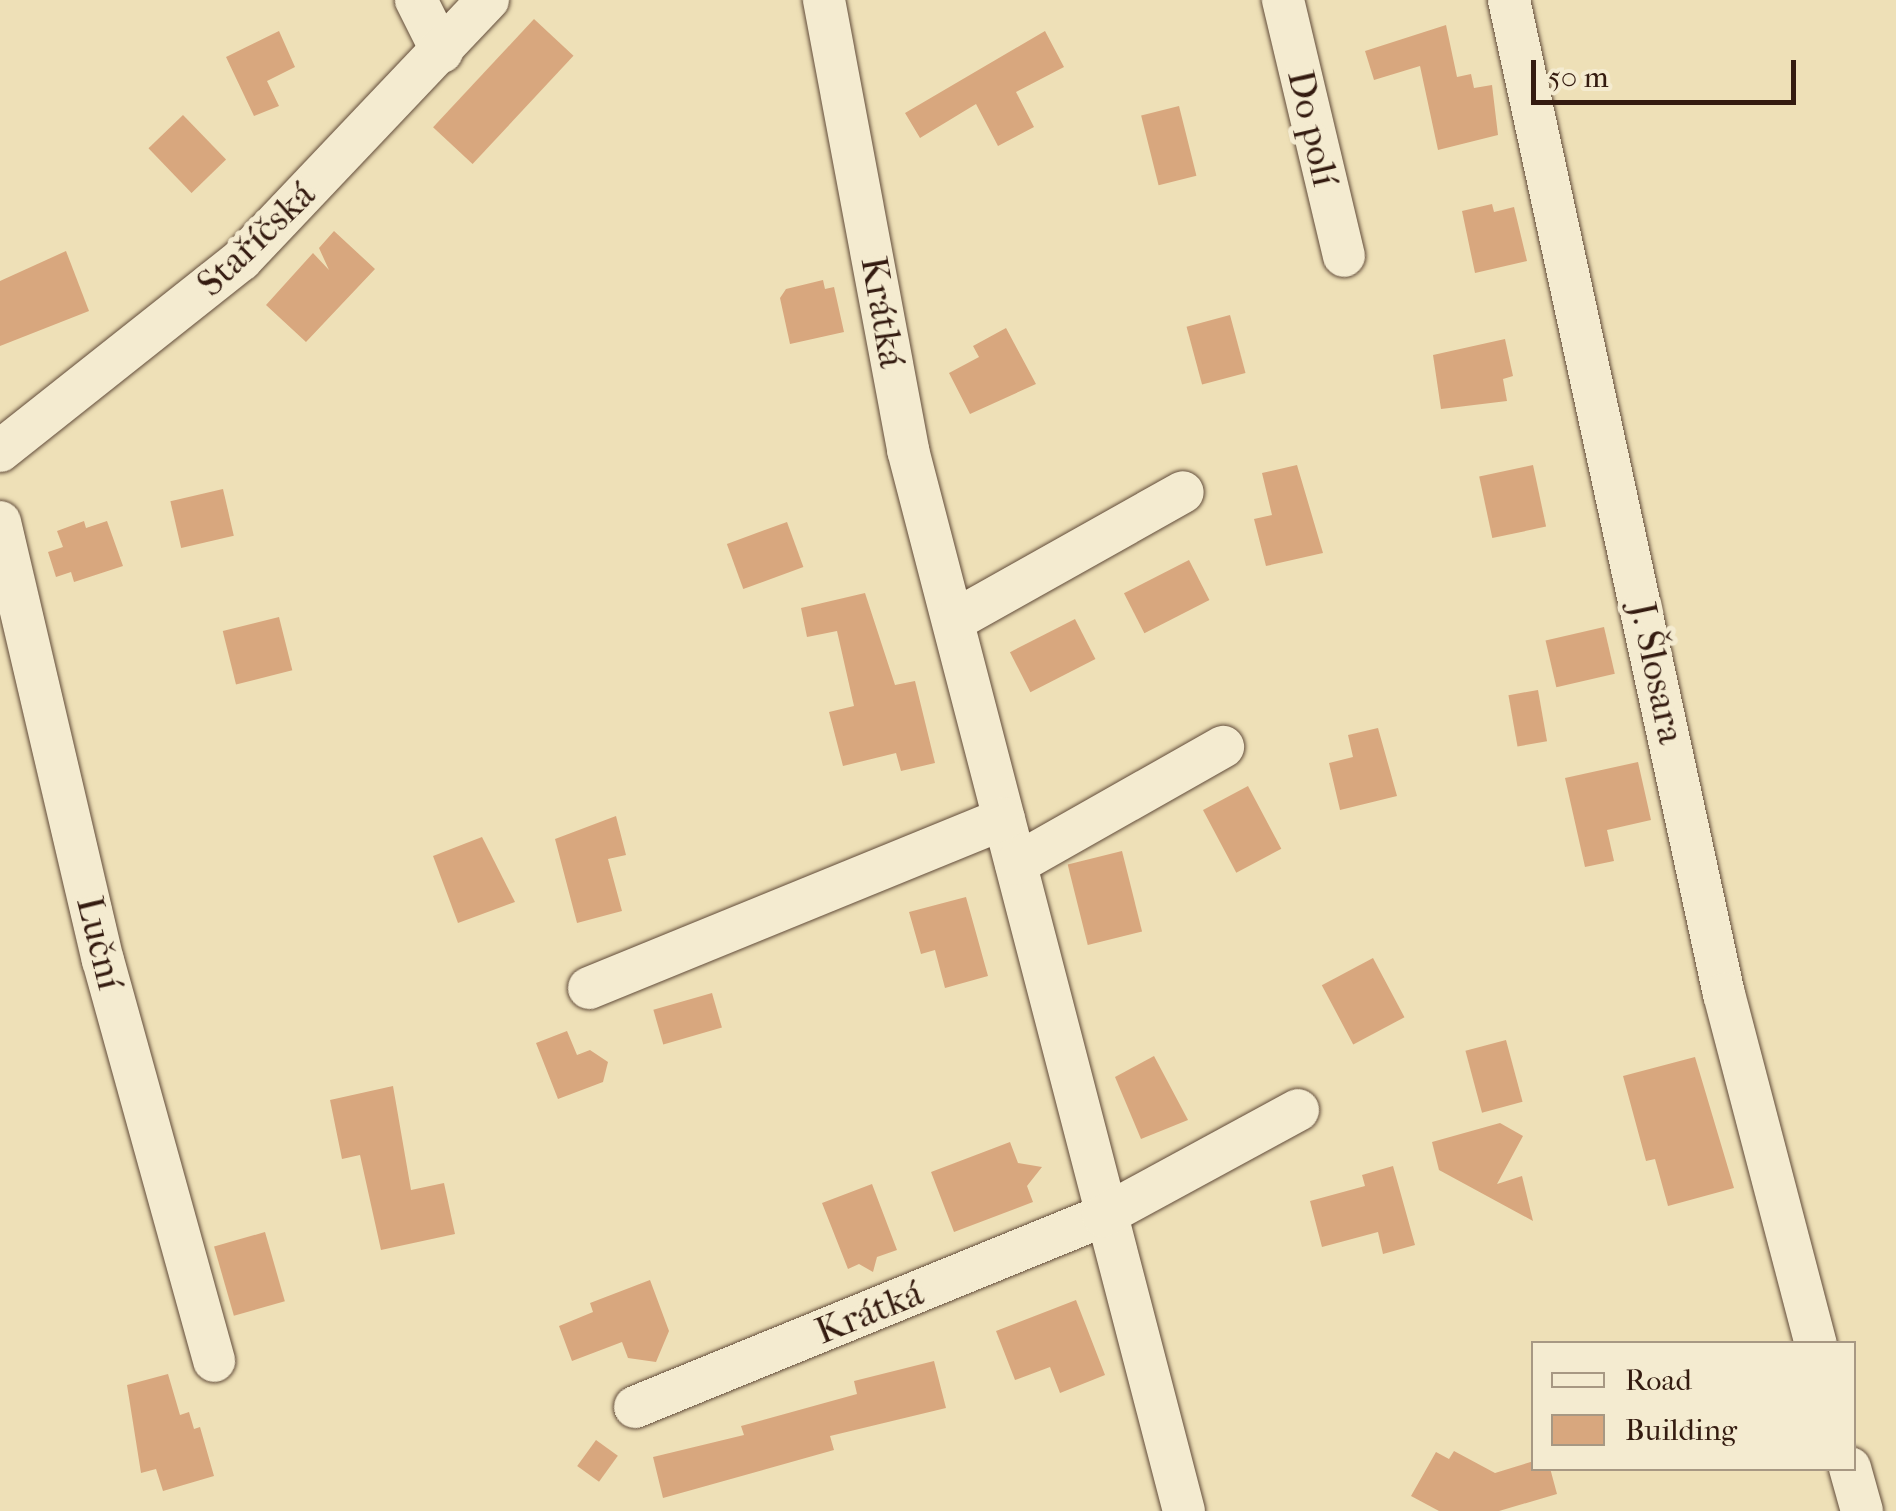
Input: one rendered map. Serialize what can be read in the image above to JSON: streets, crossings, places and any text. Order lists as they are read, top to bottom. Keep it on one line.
{"streets":{"street":["Do polí","Staříčská","Krátká","J. Šlosara","Luční"]},"legend":["Road","Building"],"scale_bar":"50 m"}
